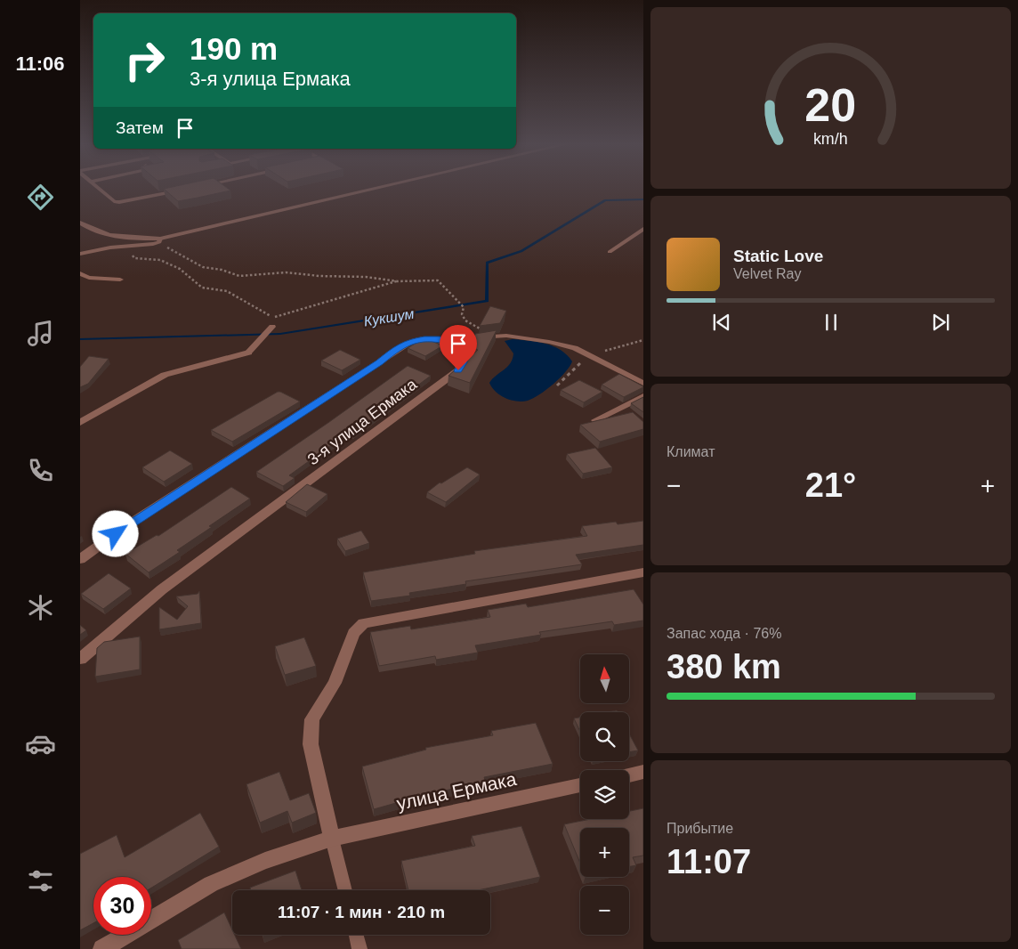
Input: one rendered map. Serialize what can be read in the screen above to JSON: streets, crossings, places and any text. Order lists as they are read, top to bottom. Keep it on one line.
{"streets":{"street":["3-я улица Ермака","улица Ермака"]},"water":["Кукшум"],"north":"top","page":{"tabs":"11:06","turn":["190 m","3-я улица Ермака"],"then":"Затем","song":["Static Love","Velvet Ray"],"tile":["Климат",["Запас хода · 76%","380 km"],["Прибытие","11:07"]],"heat":["−","21°","+"],"map_buttons":["+","−"],"limit":"30","trip":"11:07 · 1 мин · 210 m","gauge":["20","km/h"]}}
